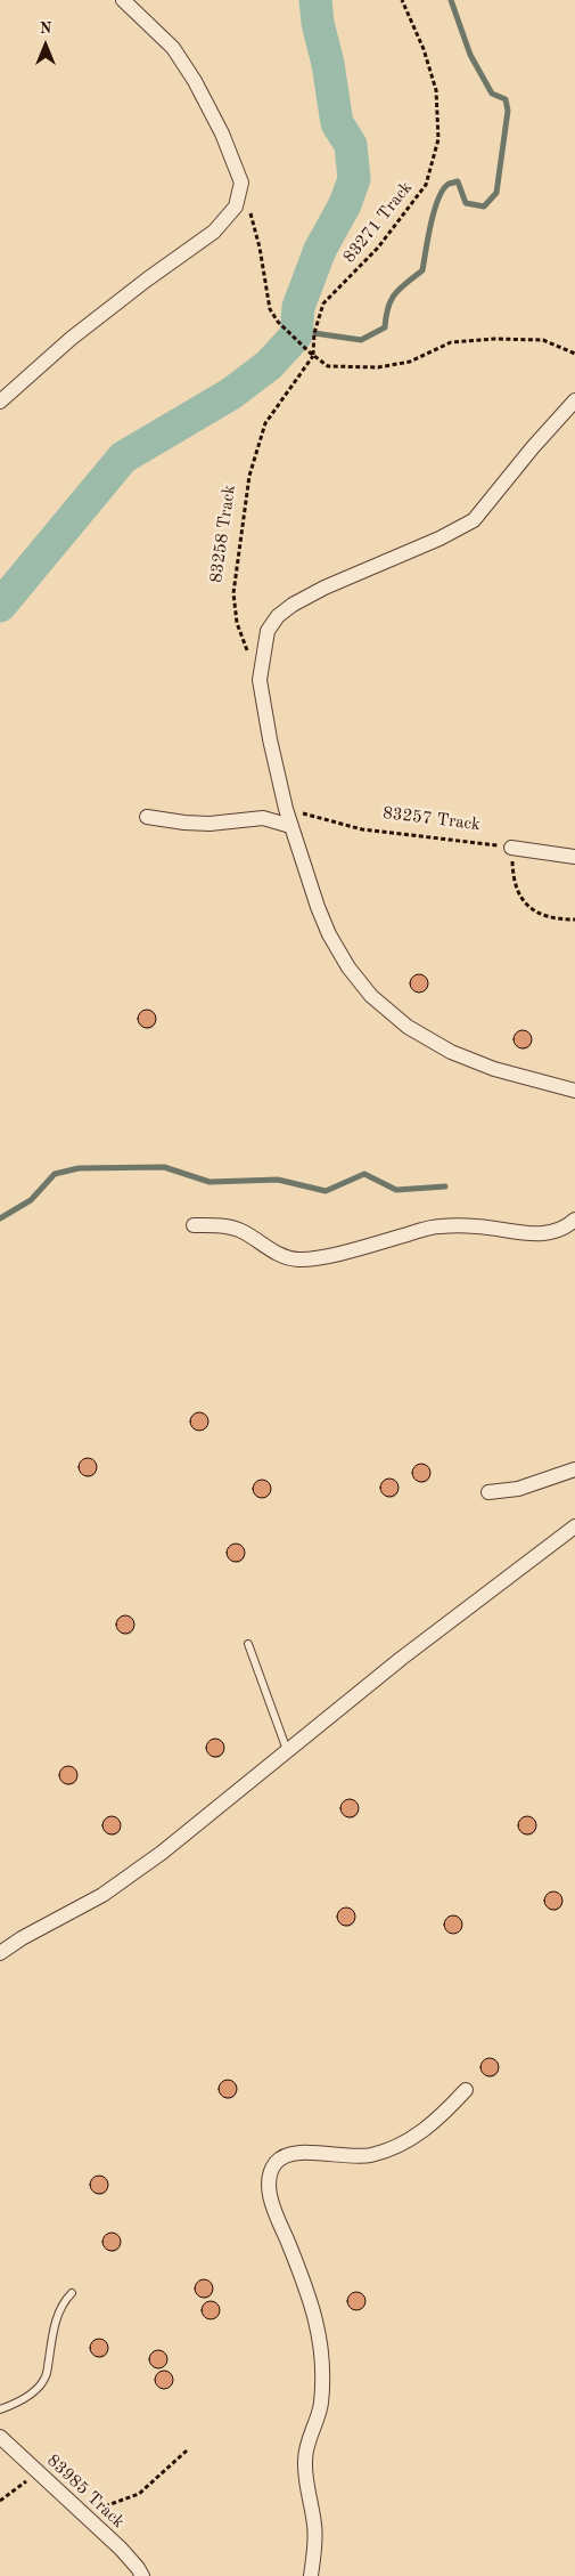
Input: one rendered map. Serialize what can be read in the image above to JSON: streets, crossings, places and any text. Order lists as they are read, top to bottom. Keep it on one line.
{"streets":{"street":["83985 Track"],"path":["83271 Track","83258 Track","83257 Track"]},"crossings":[["83271 Track","83258 Track"]],"north":"top"}
